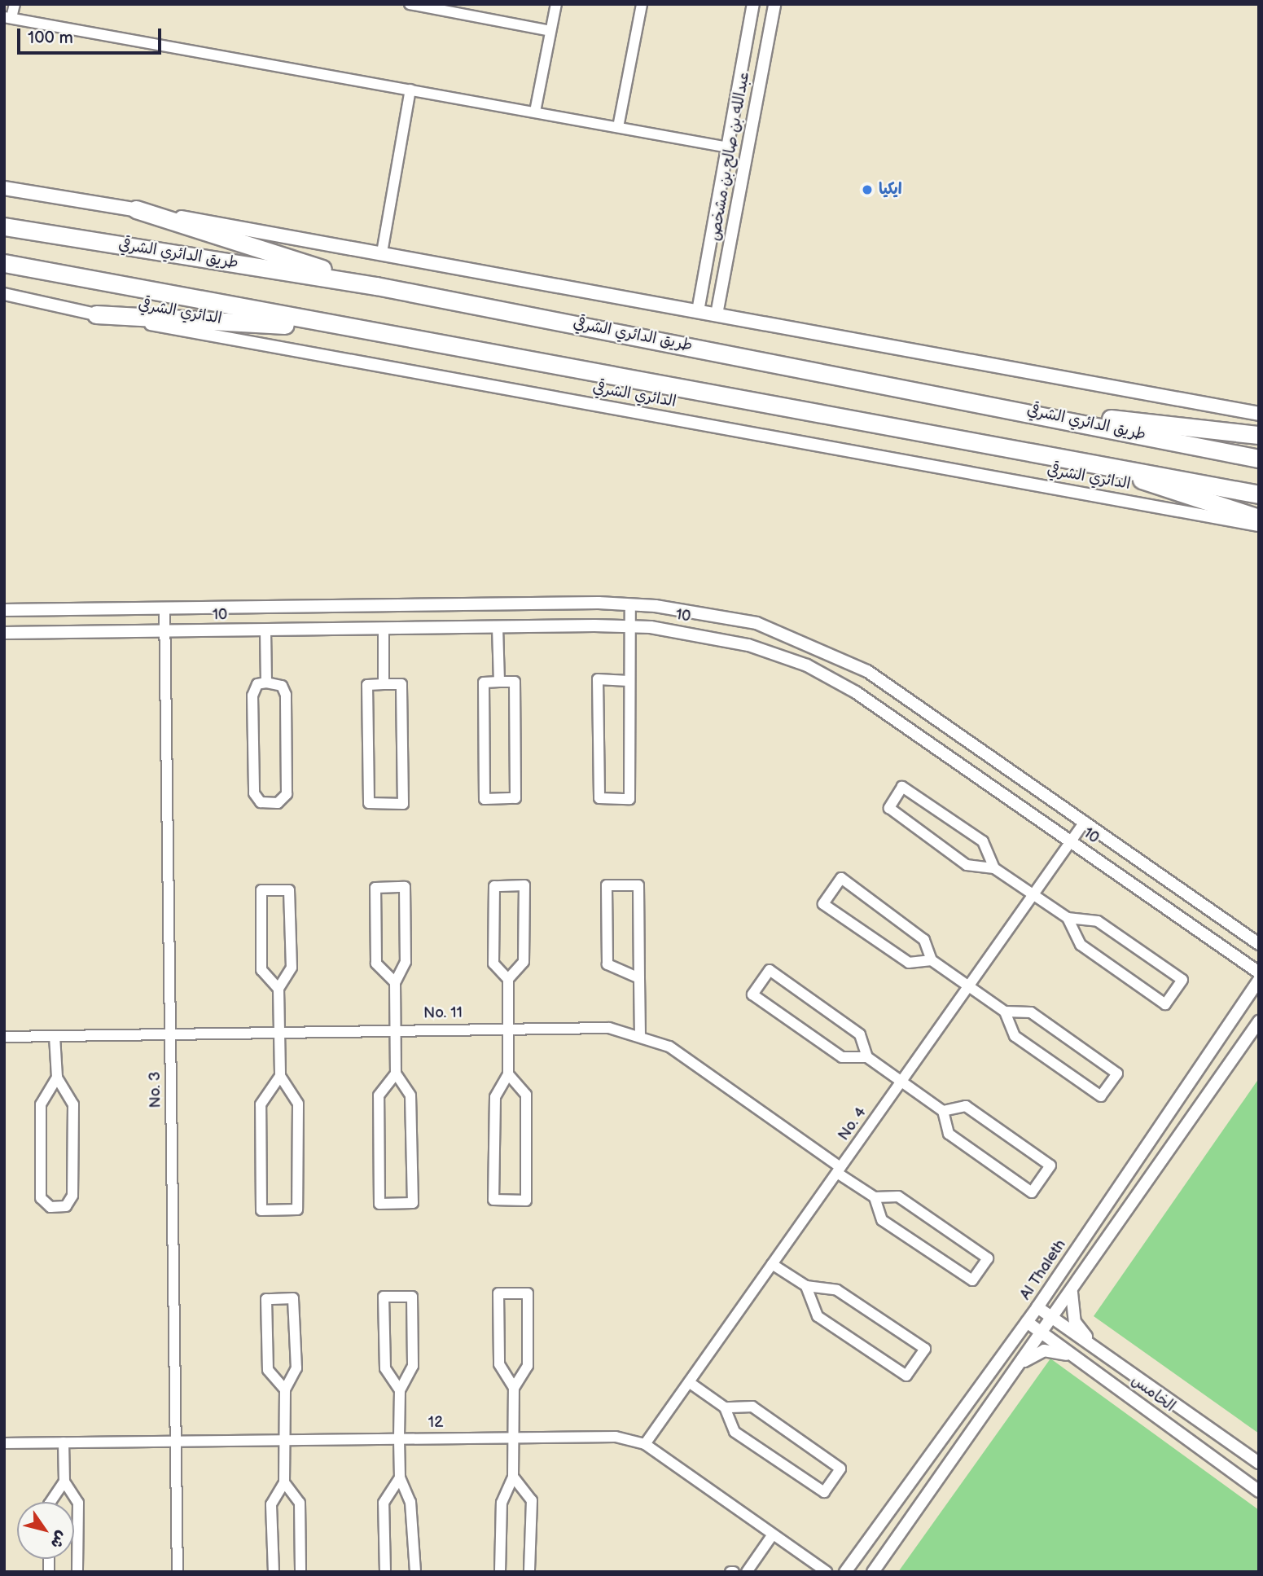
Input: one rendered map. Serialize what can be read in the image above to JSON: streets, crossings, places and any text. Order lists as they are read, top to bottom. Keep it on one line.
{"streets":{"highway":["طريق الدائري الشرقي"],"street":["عبدالله بن صالح بن مشخص","الدائري الشرقي","10","No. 11","No. 3","No. 4","Al Thaleth","الخامس","12"]},"crossings":[["10","No. 3"],["10","No. 4"],["No. 11","No. 3"],["No. 11","No. 4"],["No. 3","12"],["No. 4","12"],["Al Thaleth","الخامس"]],"places":["ايكيا"],"scale_bar":"100 m","north":"bottom right"}
